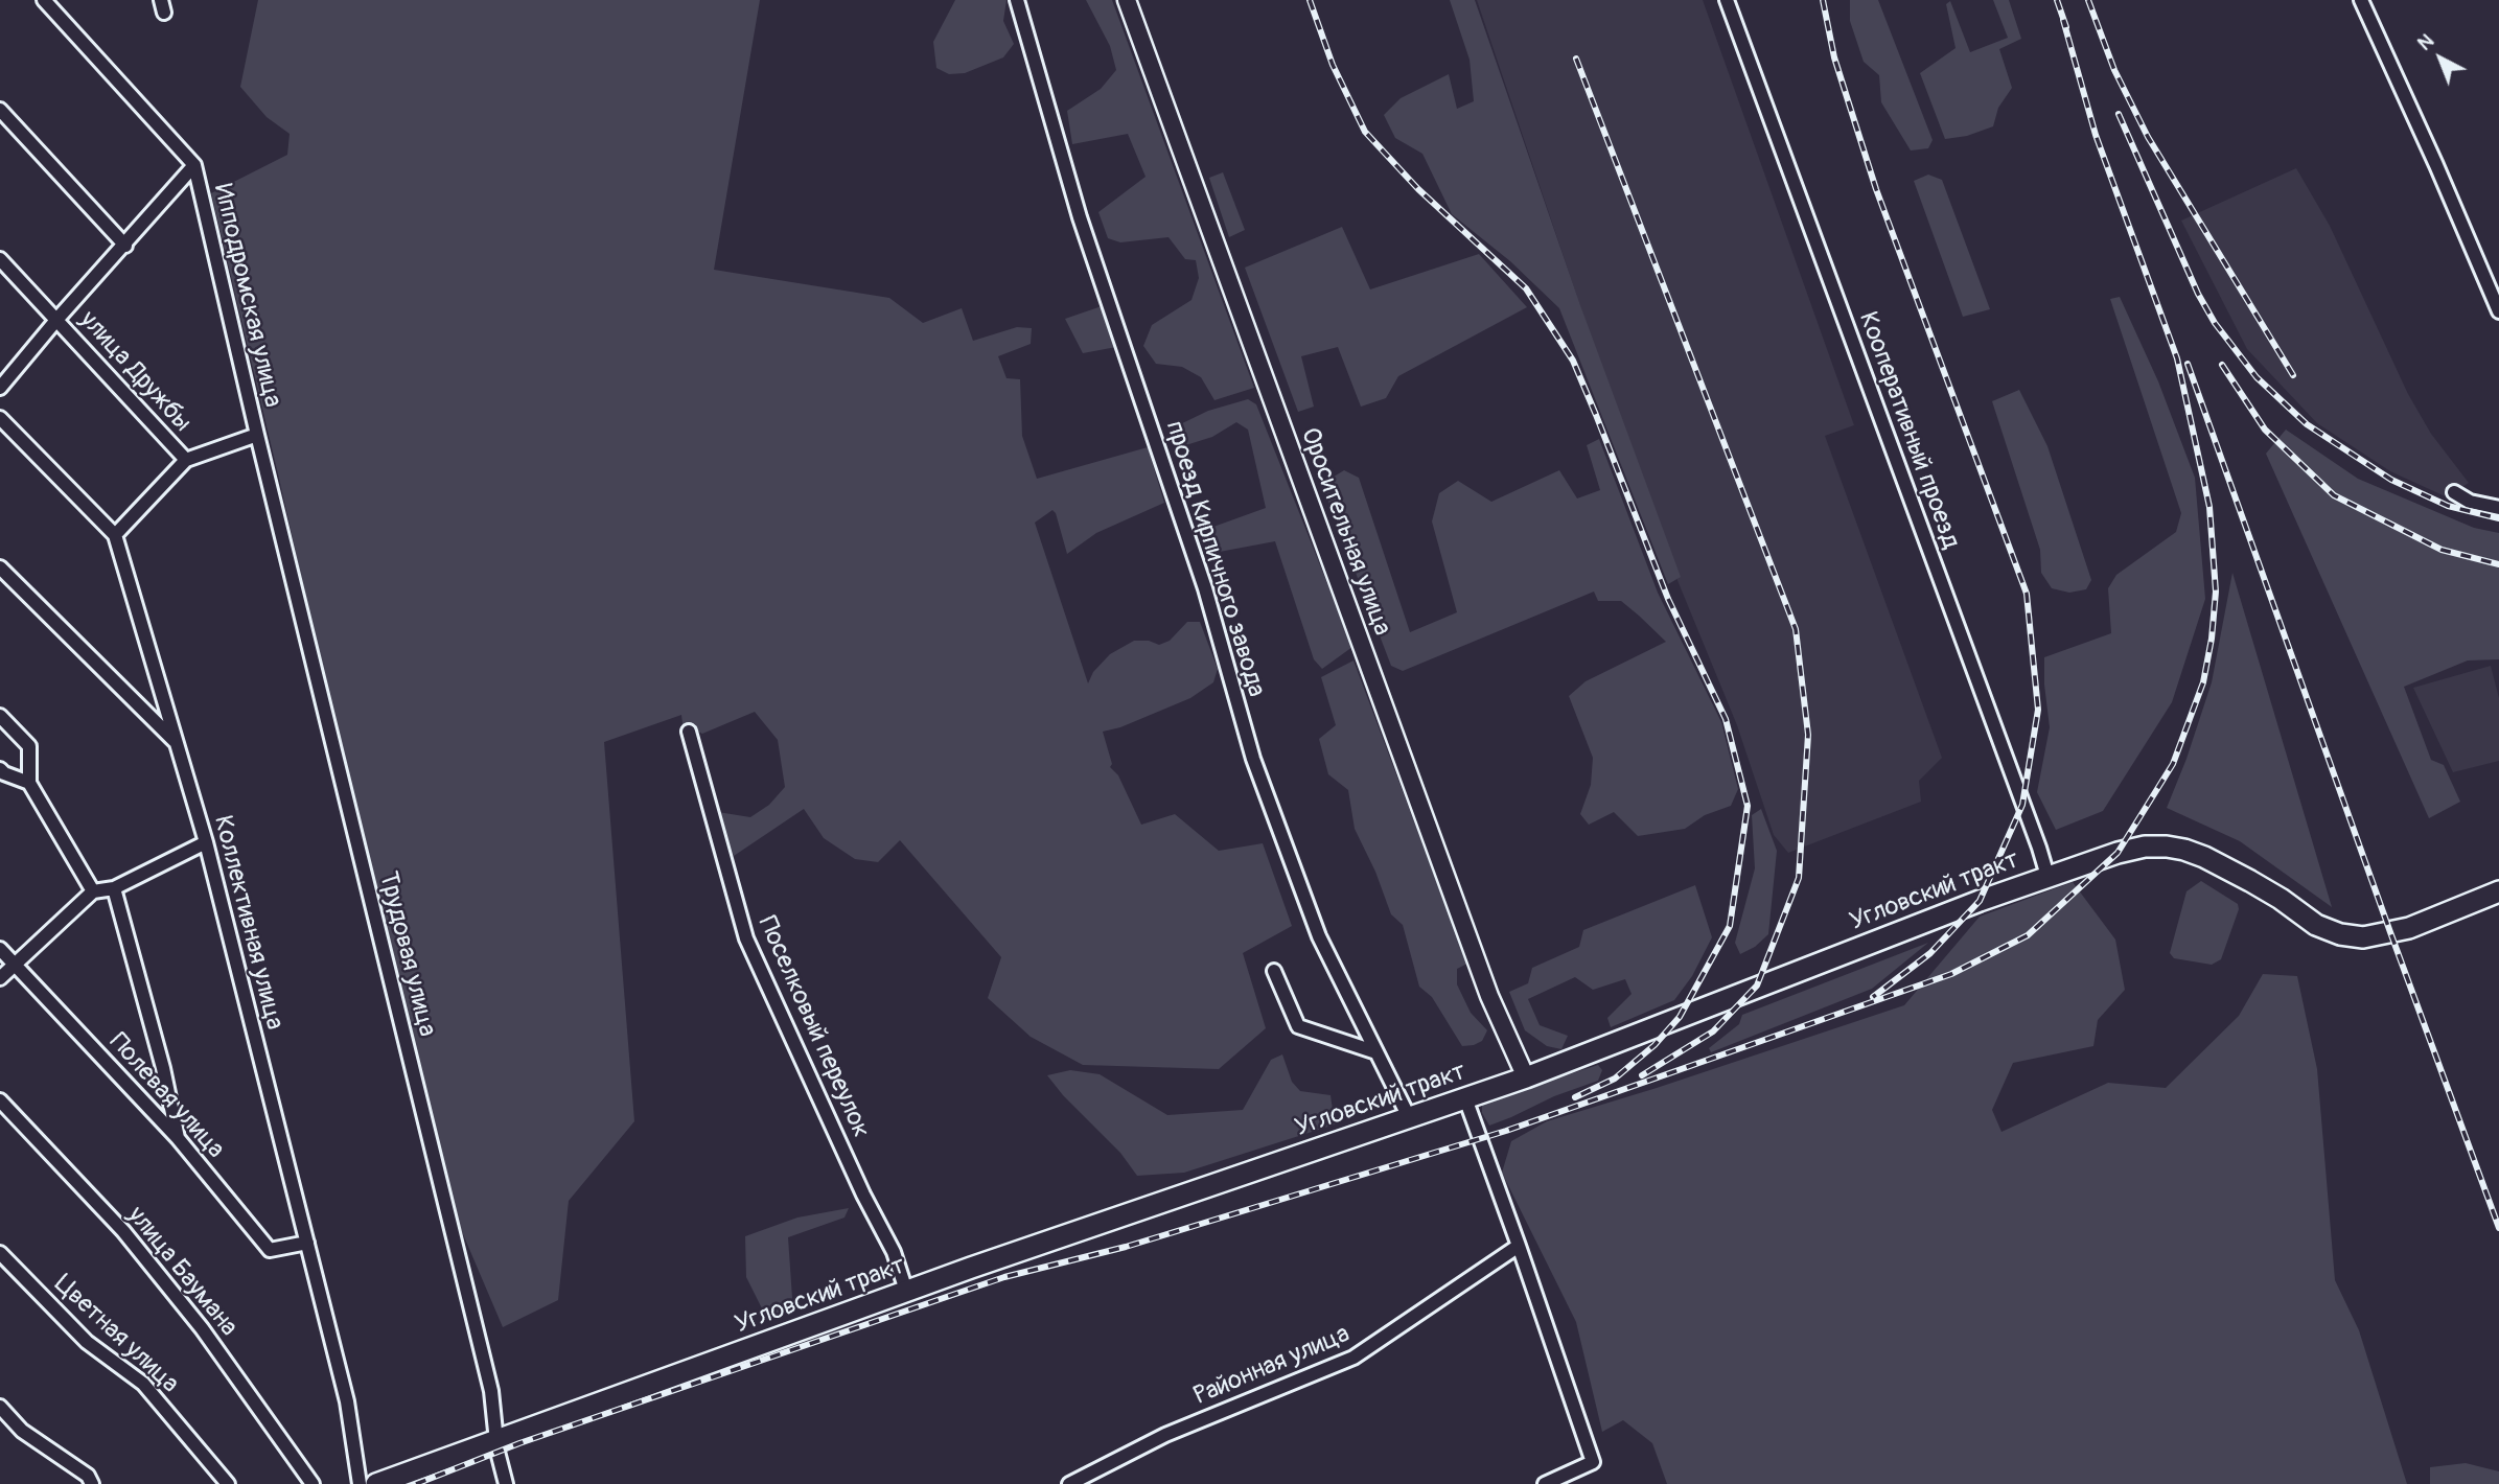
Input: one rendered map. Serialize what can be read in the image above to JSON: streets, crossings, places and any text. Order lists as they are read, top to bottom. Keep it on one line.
{"streets":{"highway":["Угловский тракт"],"main road":["Оросительная улица"],"street":["Ипподромская улица","улица Дружбы","Кооперативный проезд","проезд Кирпичного завода","Коллективная улица","Трудовая улица","Поселковый переулок","Полевая улица","улица Баумана","Цветная улица","Районная улица"]},"crossings":[["Ипподромская улица","улица Дружбы"],["Ипподромская улица","Трудовая улица"],["улица Дружбы","Трудовая улица"],["Кооперативный проезд","Угловский тракт"],["Оросительная улица","Угловский тракт"],["проезд Кирпичного завода","Угловский тракт"],["Угловский тракт","Трудовая улица"],["Угловский тракт","Поселковый переулок"],["Коллективная улица","Полевая улица"]],"north":"top left"}
